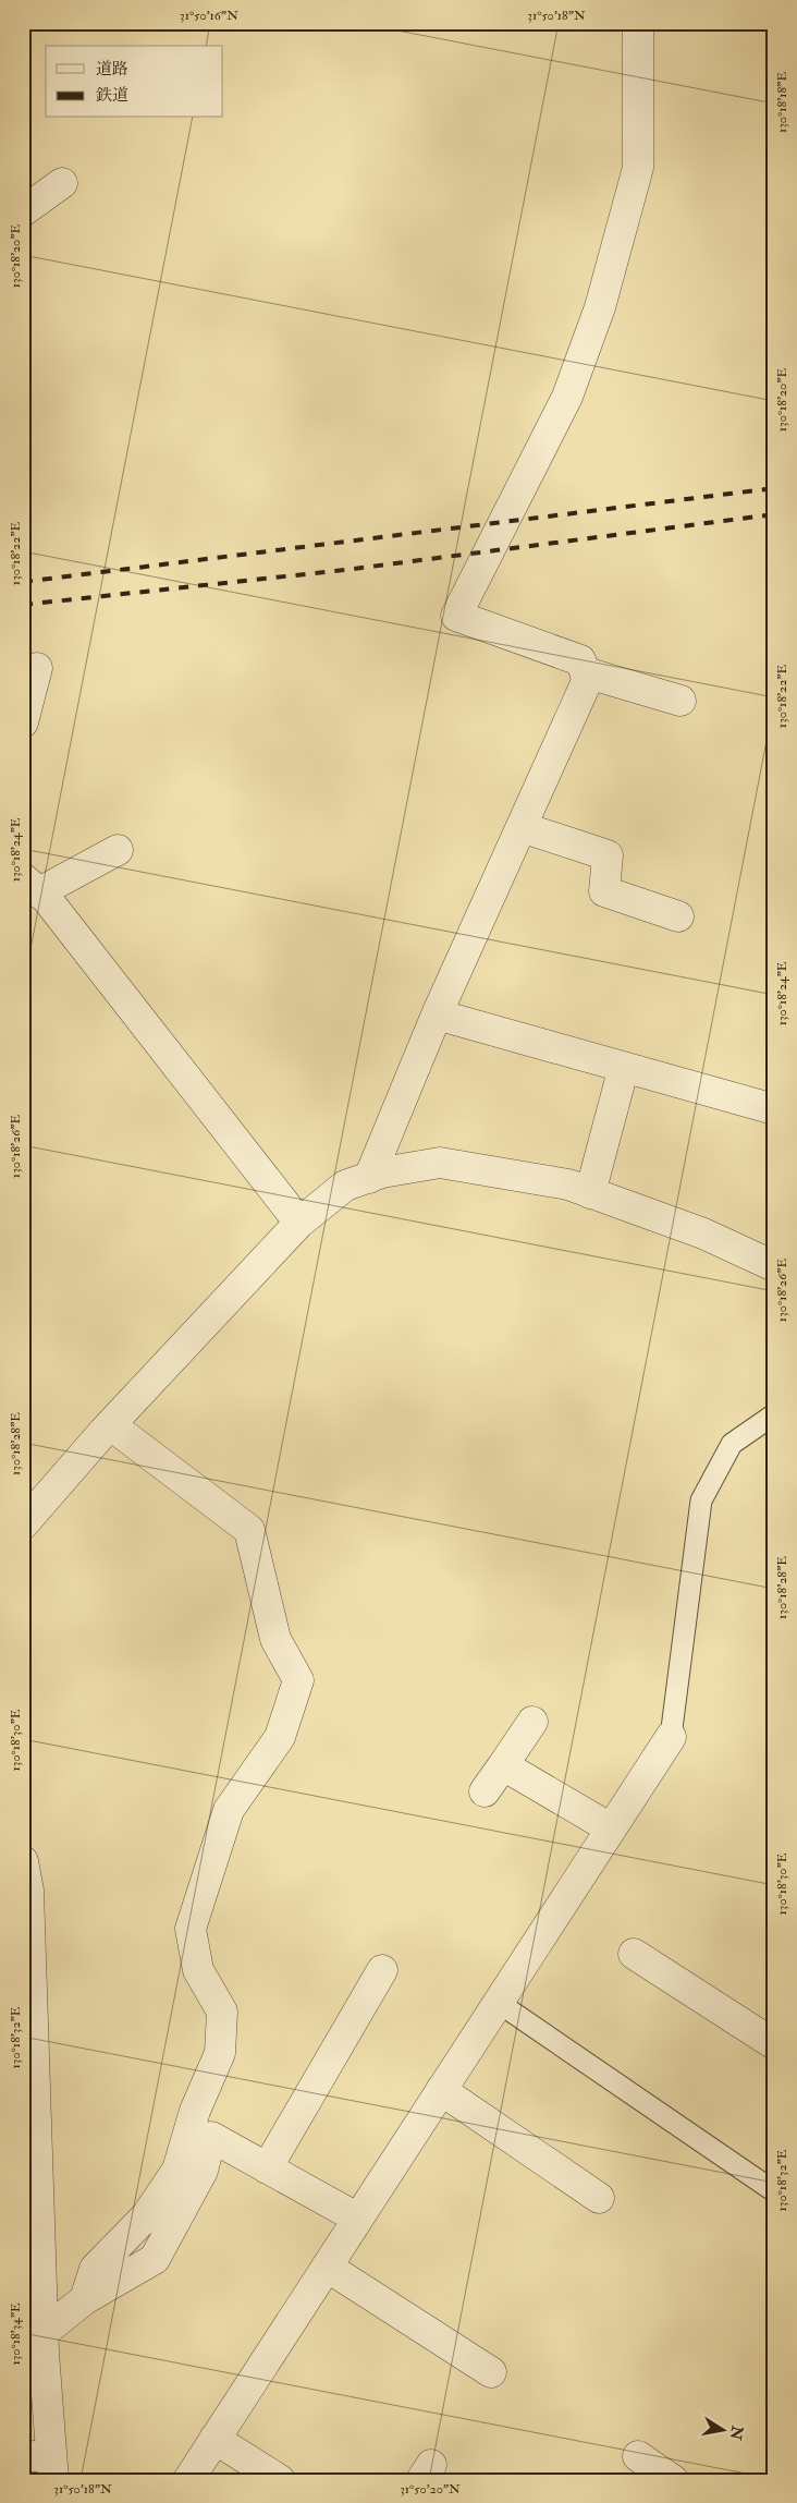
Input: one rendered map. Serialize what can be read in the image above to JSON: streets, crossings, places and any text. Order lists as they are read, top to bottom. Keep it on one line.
{"legend":["道路","鉄道"],"north":"right","coordinates":["31°50'16\"N","31°50'18\"N","130°18'18\"E","130°18'20\"E","130°18'22\"E","130°18'24\"E","130°18'26\"E","130°18'28\"E","130°18'30\"E","130°18'32\"E","130°18'34\"E","31°50'20\"N"]}
